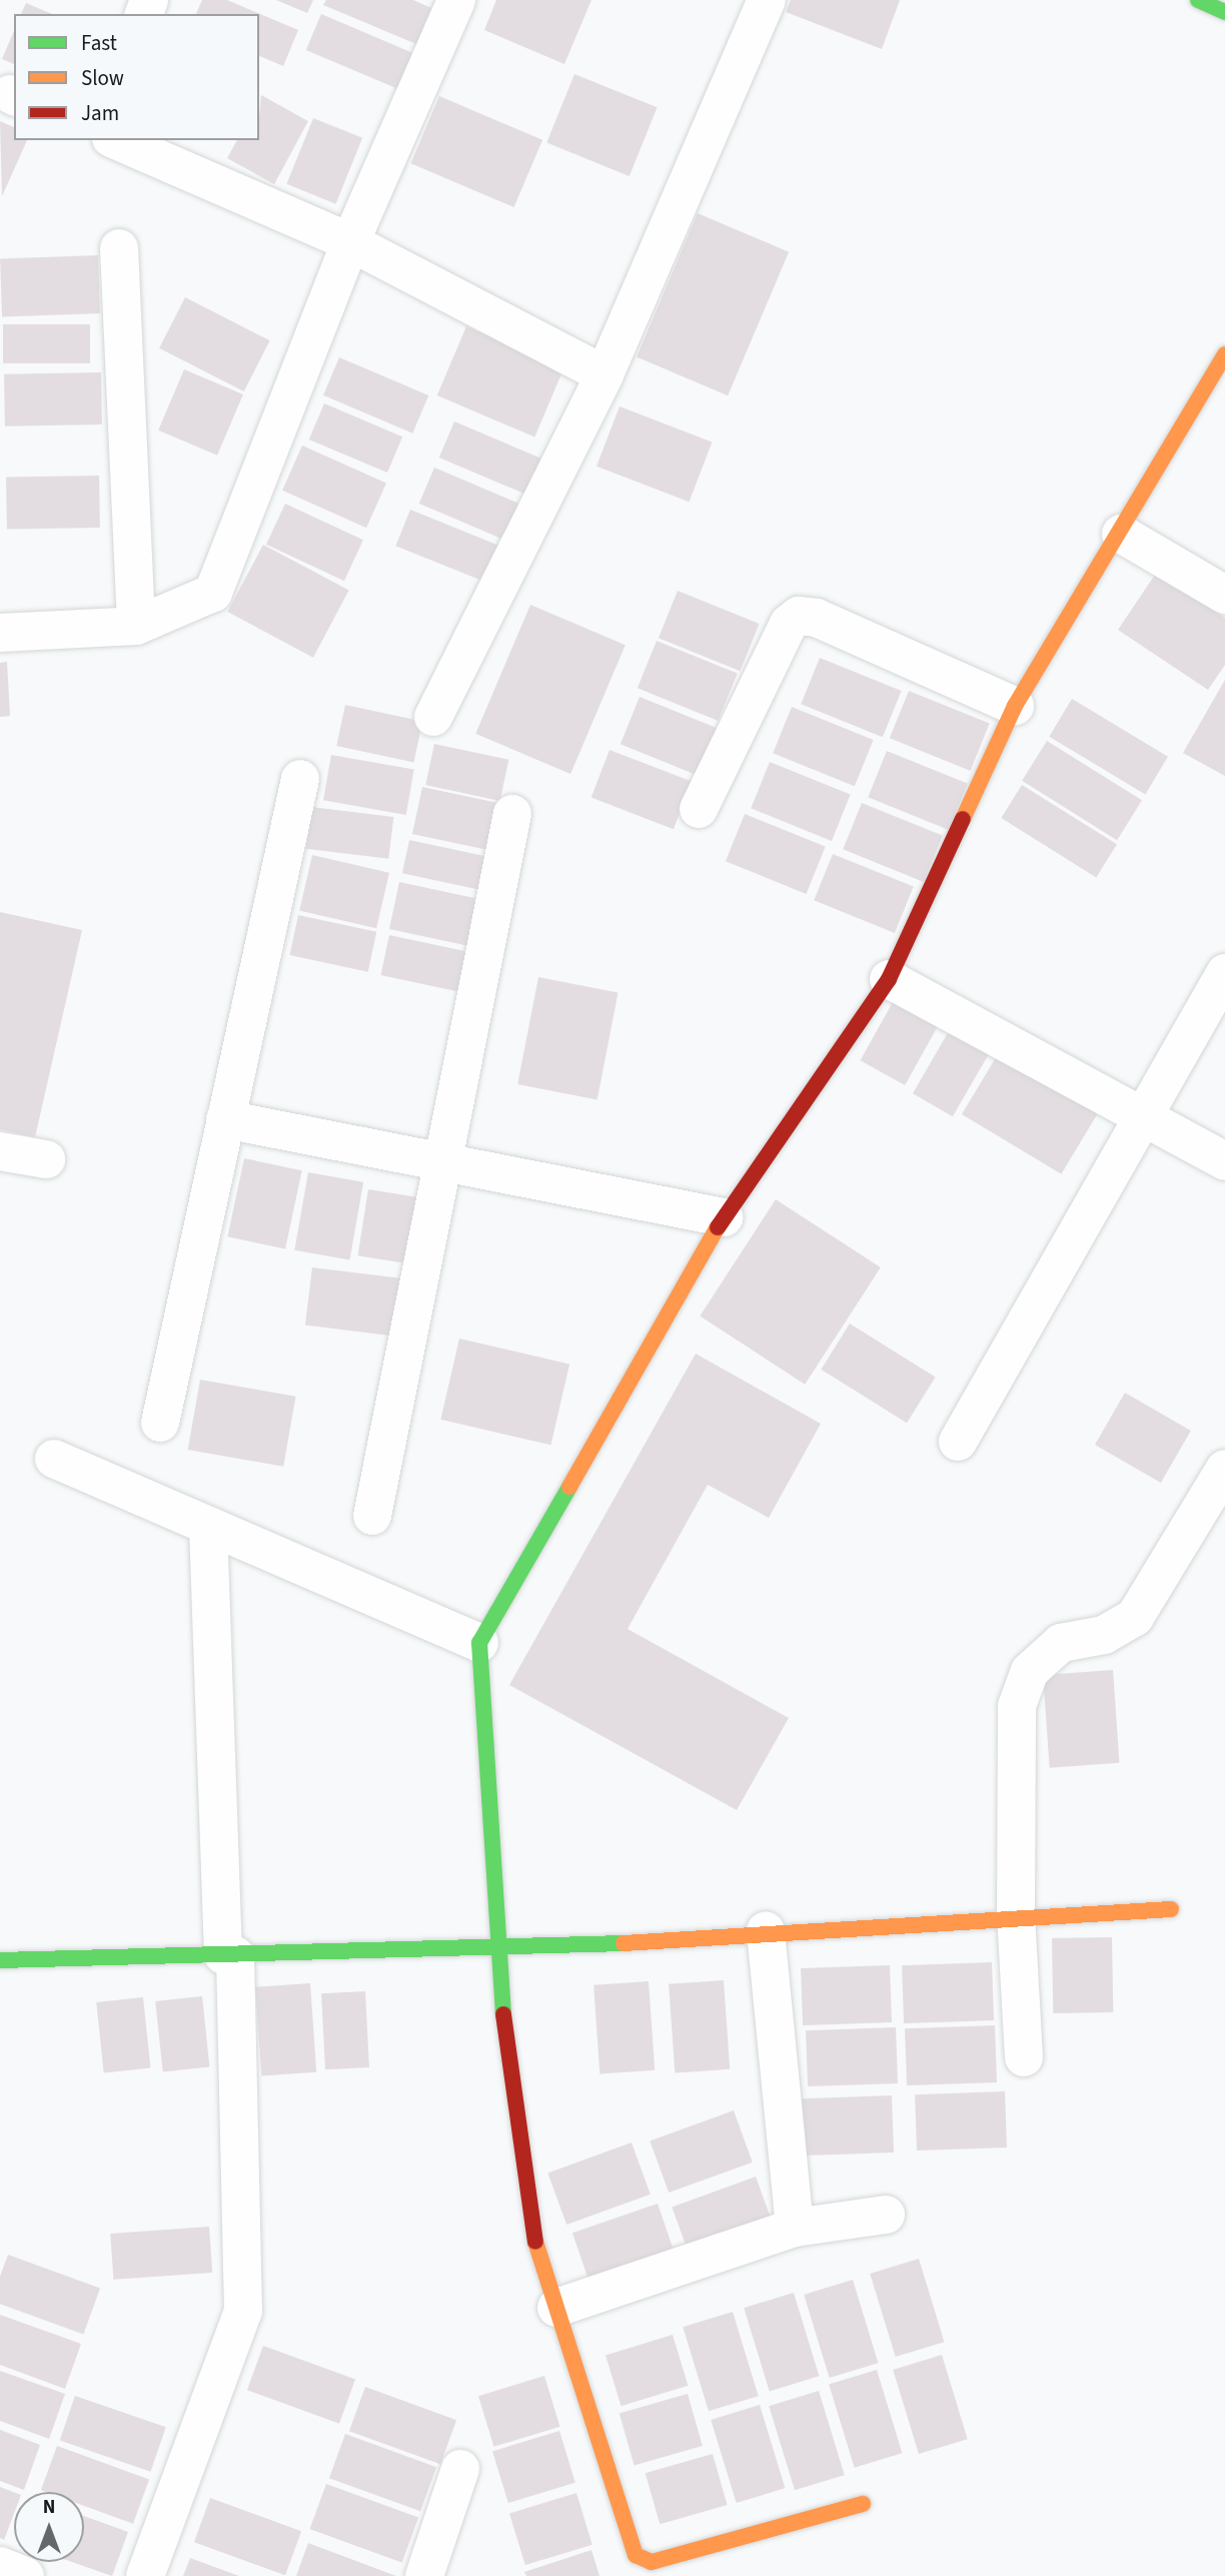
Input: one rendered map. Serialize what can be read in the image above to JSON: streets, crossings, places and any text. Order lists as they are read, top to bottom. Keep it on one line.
{"legend":["Fast","Slow","Jam"],"north":"top"}
